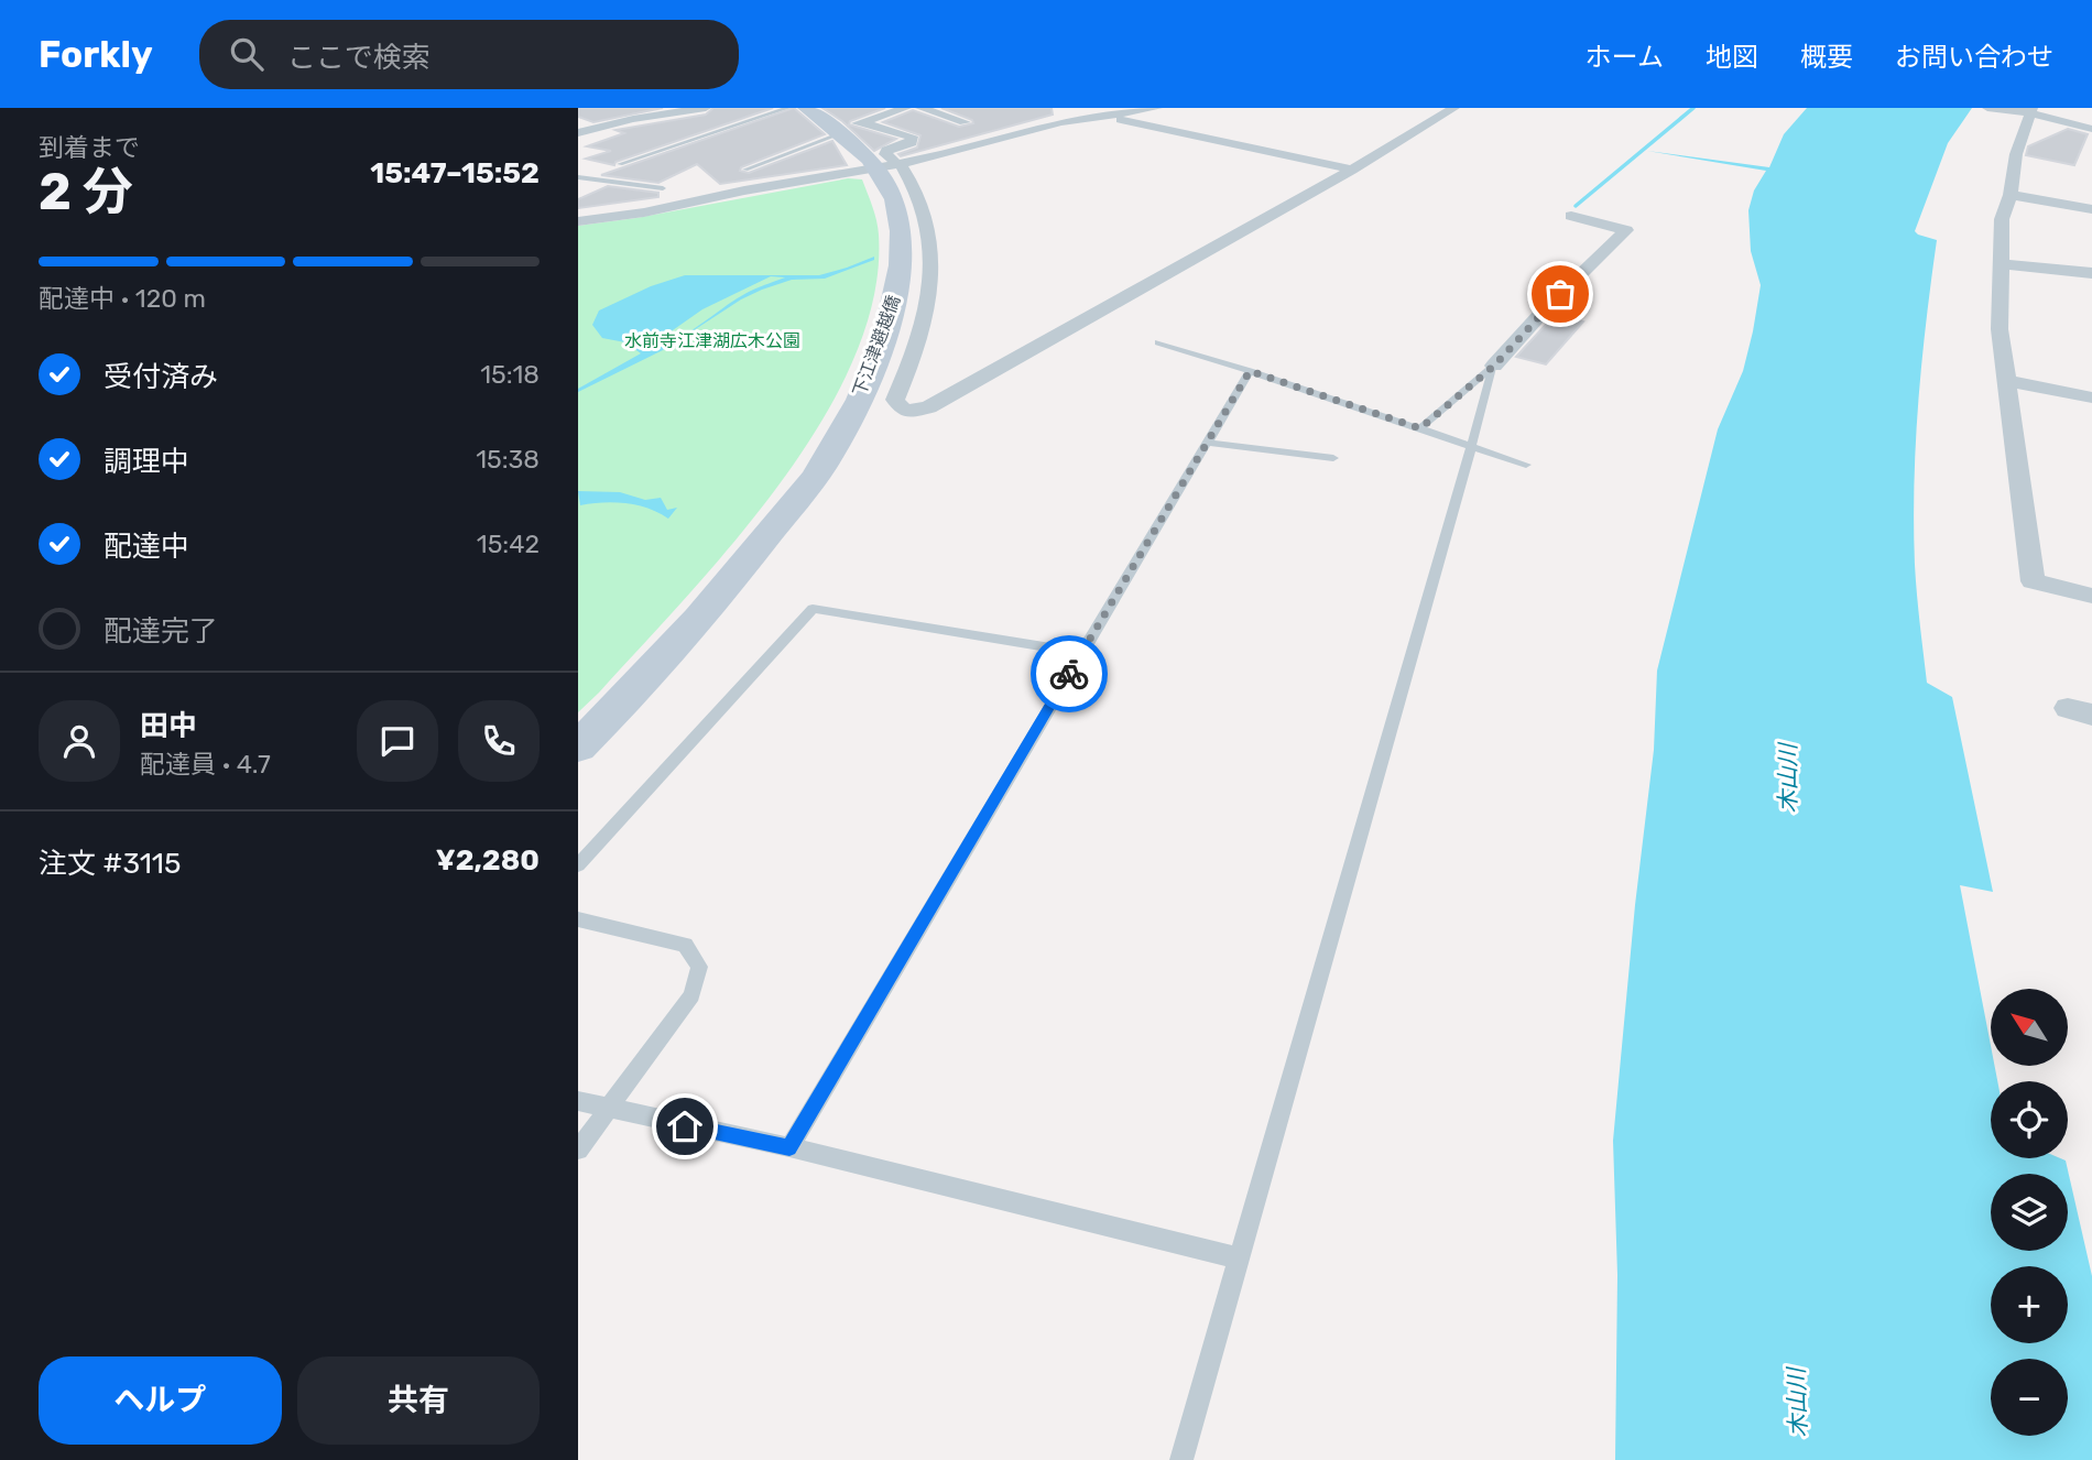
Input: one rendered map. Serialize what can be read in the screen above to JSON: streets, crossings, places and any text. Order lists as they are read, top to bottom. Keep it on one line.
{"streets":{"street":["下江津避越僑"]},"water":["木山川"],"parks":["水前寺江津湖広木公園"],"north":"top left","page":{"header":"Forkly","search":"ここで検索","nav":["ホーム","地図","概要","お問い合わせ"],"heading":["2 分","到着まで","15:47–15:52"],"panel":["田中","配達員 · 4.7","注文 #3115","¥2,280"],"bar":"配達中 · 120 m","list":[["受付済み","15:18"],["調理中","15:38"],["配達中","15:42"],"配達完了"],"map_buttons":["+","−"],"buttons":["ヘルプ","共有"]}}
